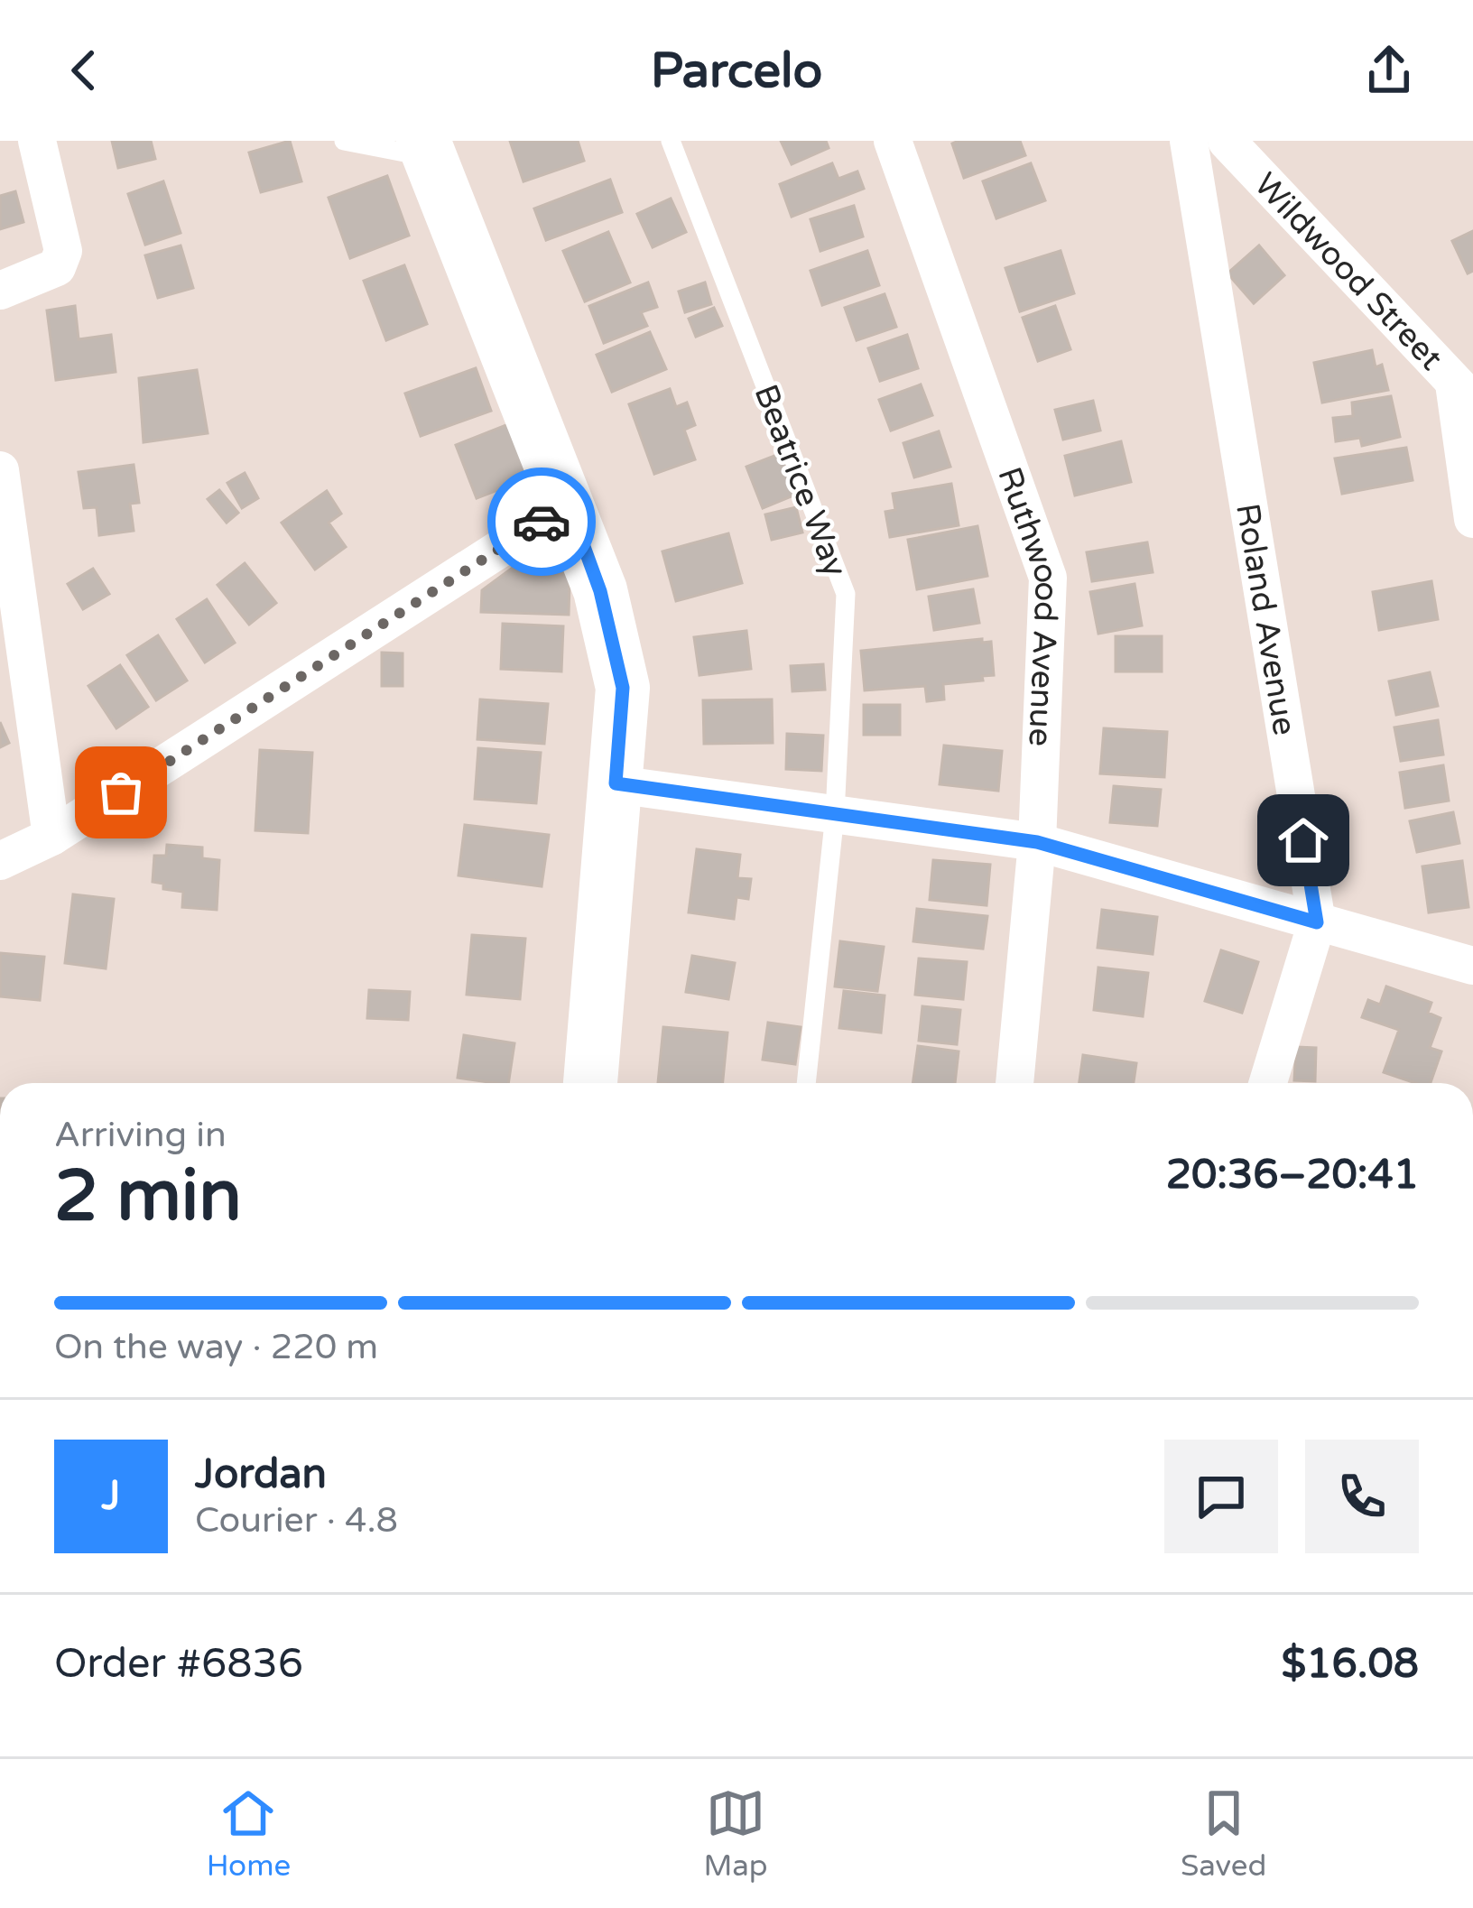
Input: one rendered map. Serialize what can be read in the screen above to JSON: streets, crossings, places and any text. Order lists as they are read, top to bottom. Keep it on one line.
{"streets":{"street":["Wildwood Street","Ruthwood Avenue","Roland Avenue"],"lane":["Beatrice Way"]},"page":{"header":"Parcelo","heading":["2 min","Arriving in","20:36–20:41"],"panel":["Jordan","Courier · 4.8","Order #6836","$16.08"],"bar":"On the way · 220 m","round":"J","tabs":["Home","Map","Saved"]}}
